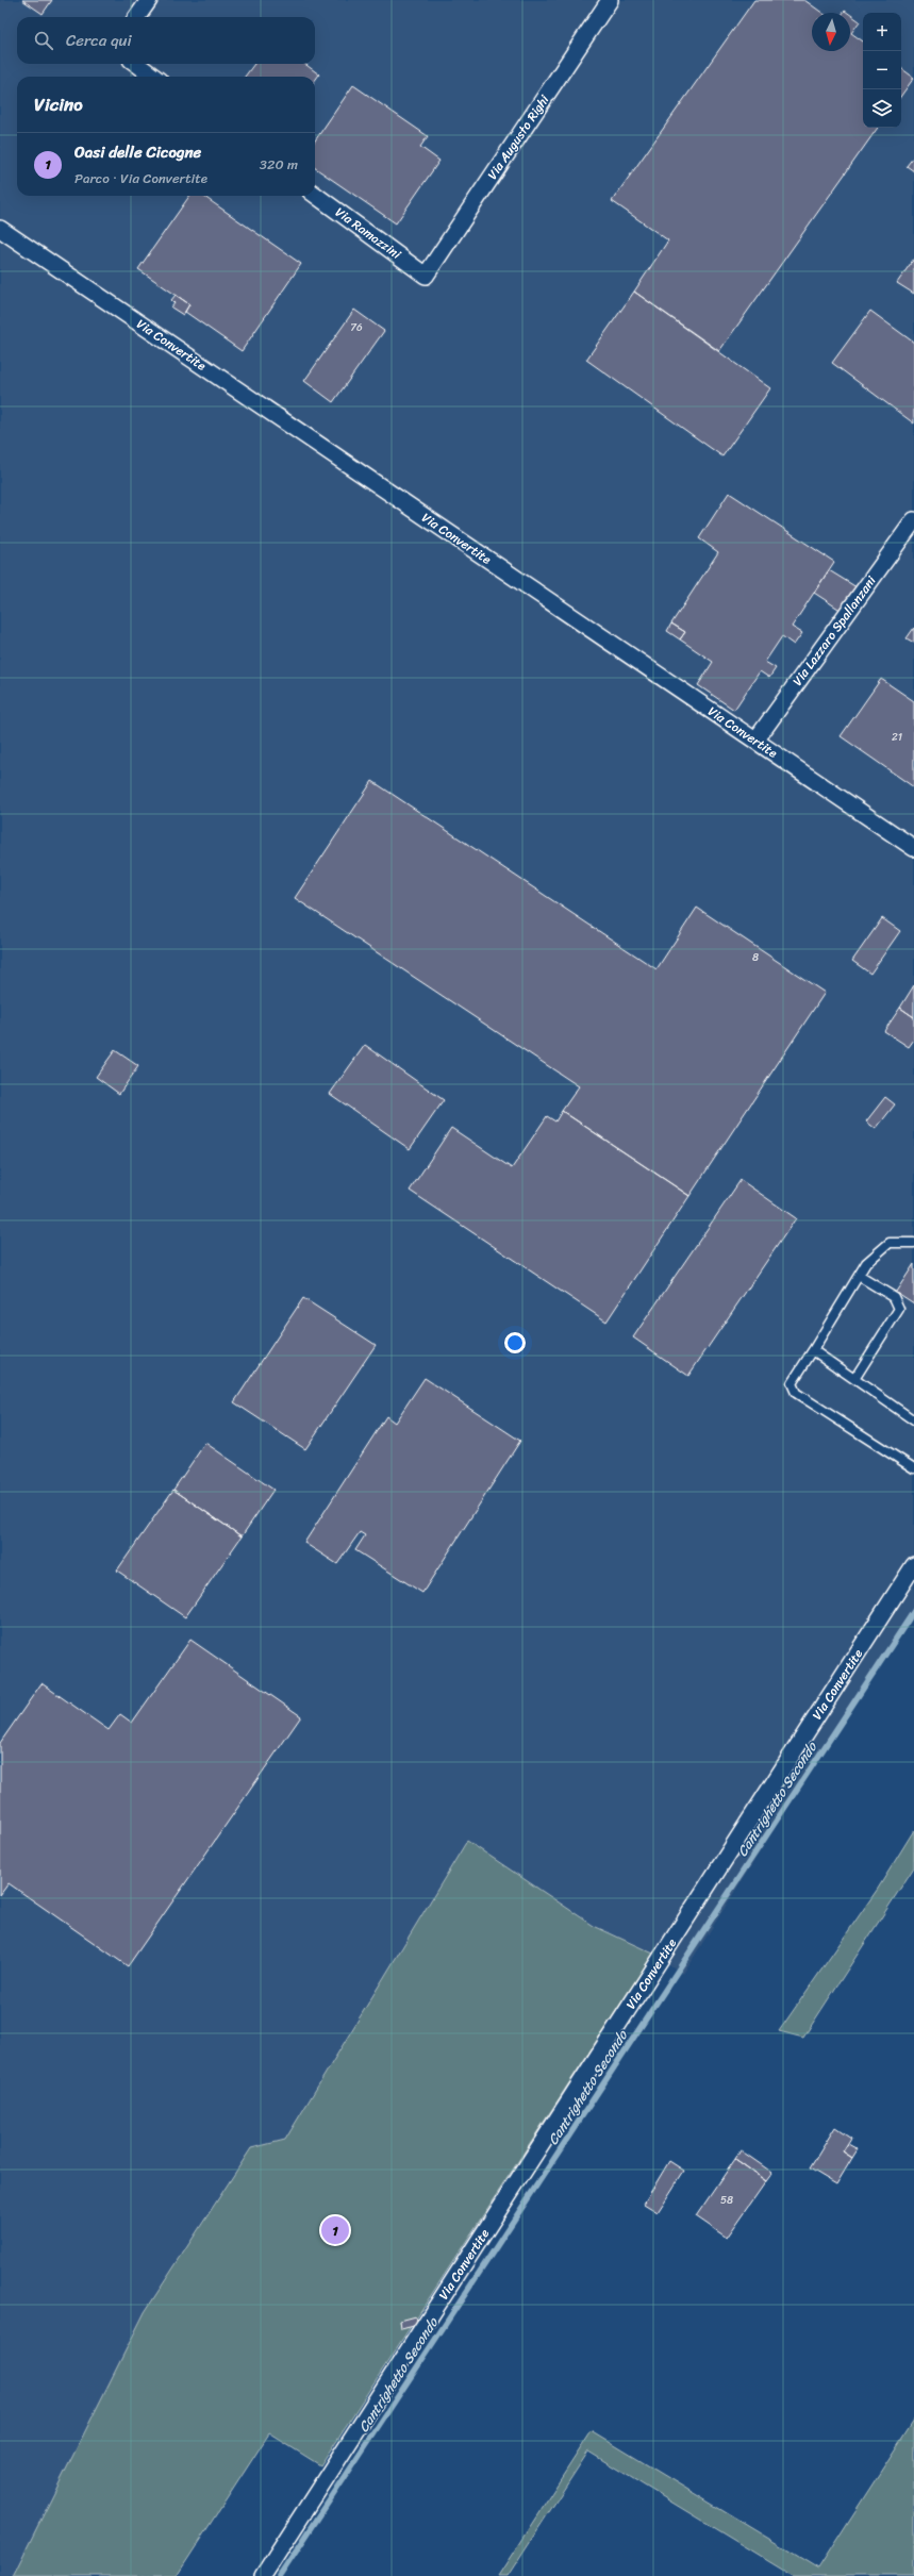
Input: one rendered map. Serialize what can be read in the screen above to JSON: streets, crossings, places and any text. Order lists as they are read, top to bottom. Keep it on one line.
{"streets":{"street":["Via Augusto Righi","Via Ramazzini","Via Convertite","Via Lazzaro Spallanzani"]},"crossings":[["Via Augusto Righi","Via Ramazzini"],["Via Convertite","Via Lazzaro Spallanzani"]],"water":["Cantrighetto Secondo"],"house_numbers":["76","21","8","58"],"north":"bottom","page":{"map_buttons":["+","−"],"search":"Cerca qui","heading":"Vicino","list":[{"mark":"1","name":"Oasi delle Cicogne","note":"Parco · Via Convertite","value":"320 m"}],"pins":"1"}}
